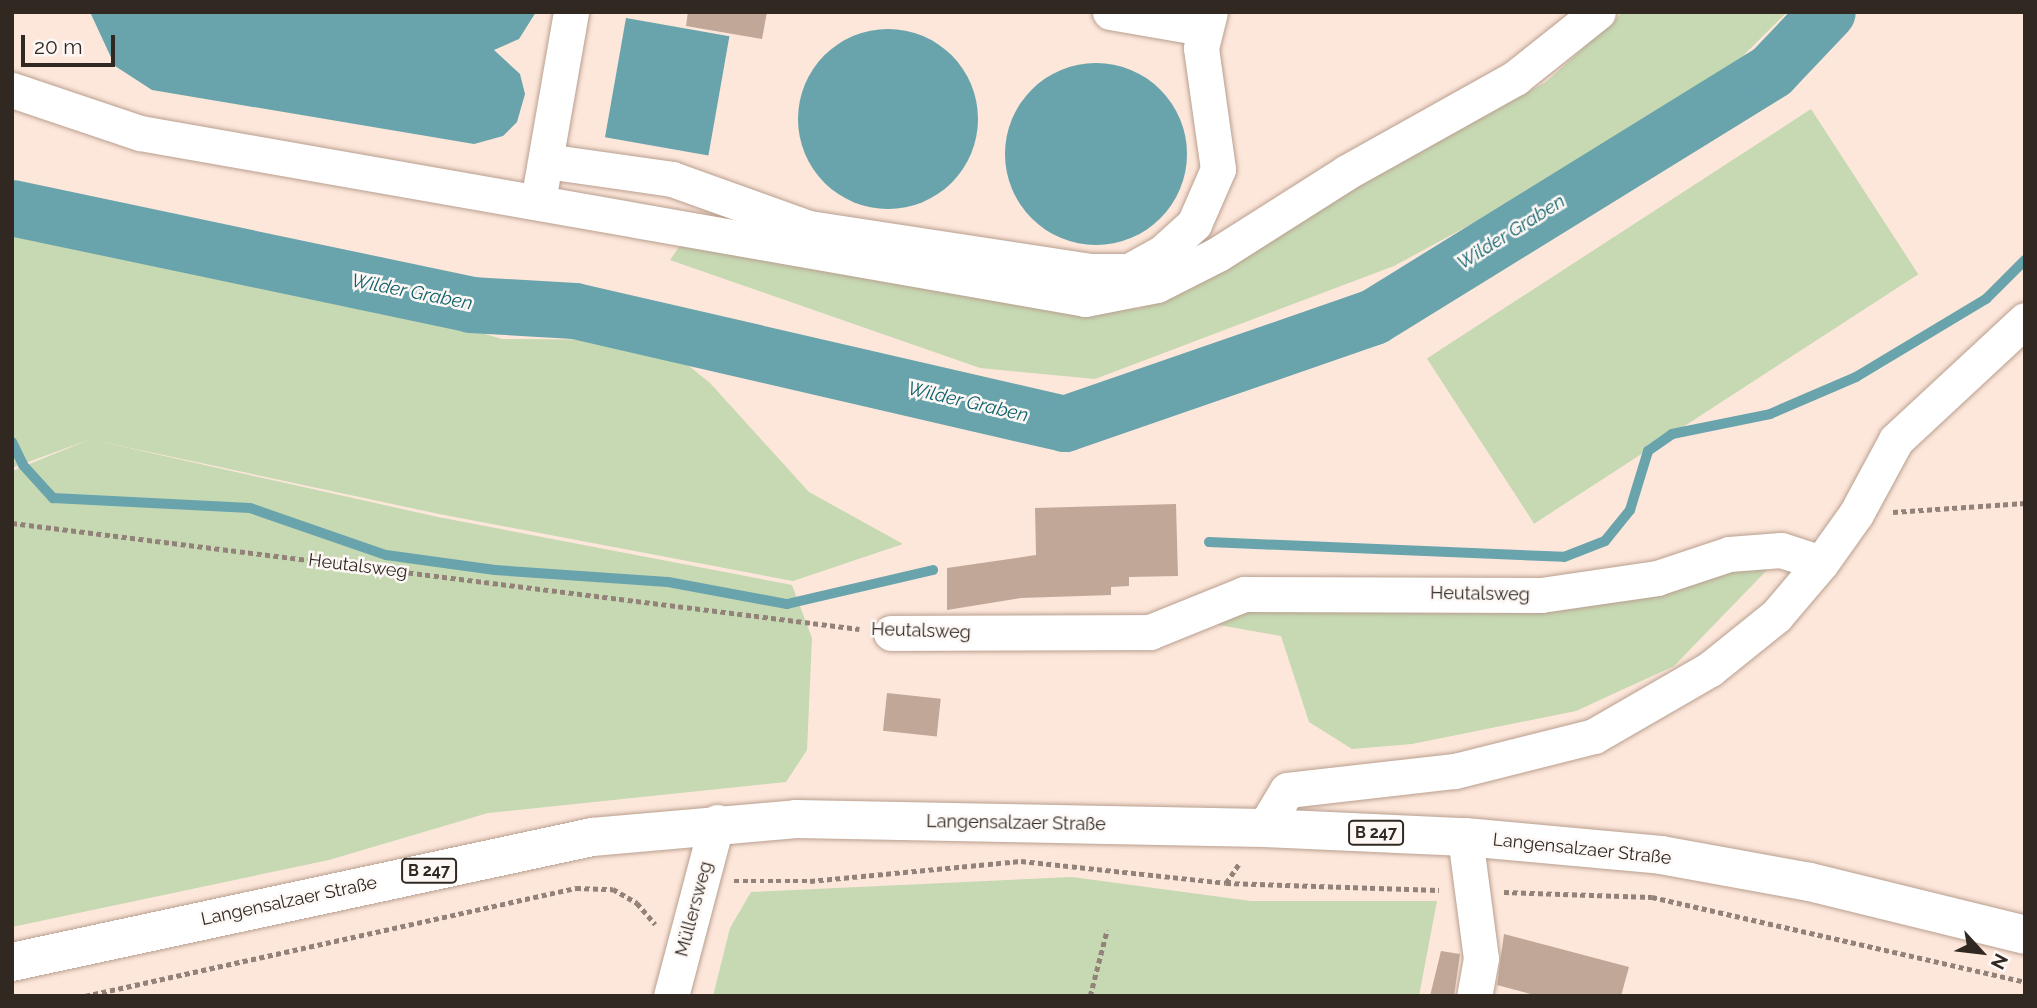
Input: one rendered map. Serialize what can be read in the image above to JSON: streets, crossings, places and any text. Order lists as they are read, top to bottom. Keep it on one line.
{"streets":{"main road":["Langensalzaer Straße","B 247"],"street":["Heutalsweg","Müllersweg"]},"crossings":[["Langensalzaer Straße","Müllersweg"]],"water":["Wilder Graben"],"scale_bar":"20 m","north":"bottom right"}
